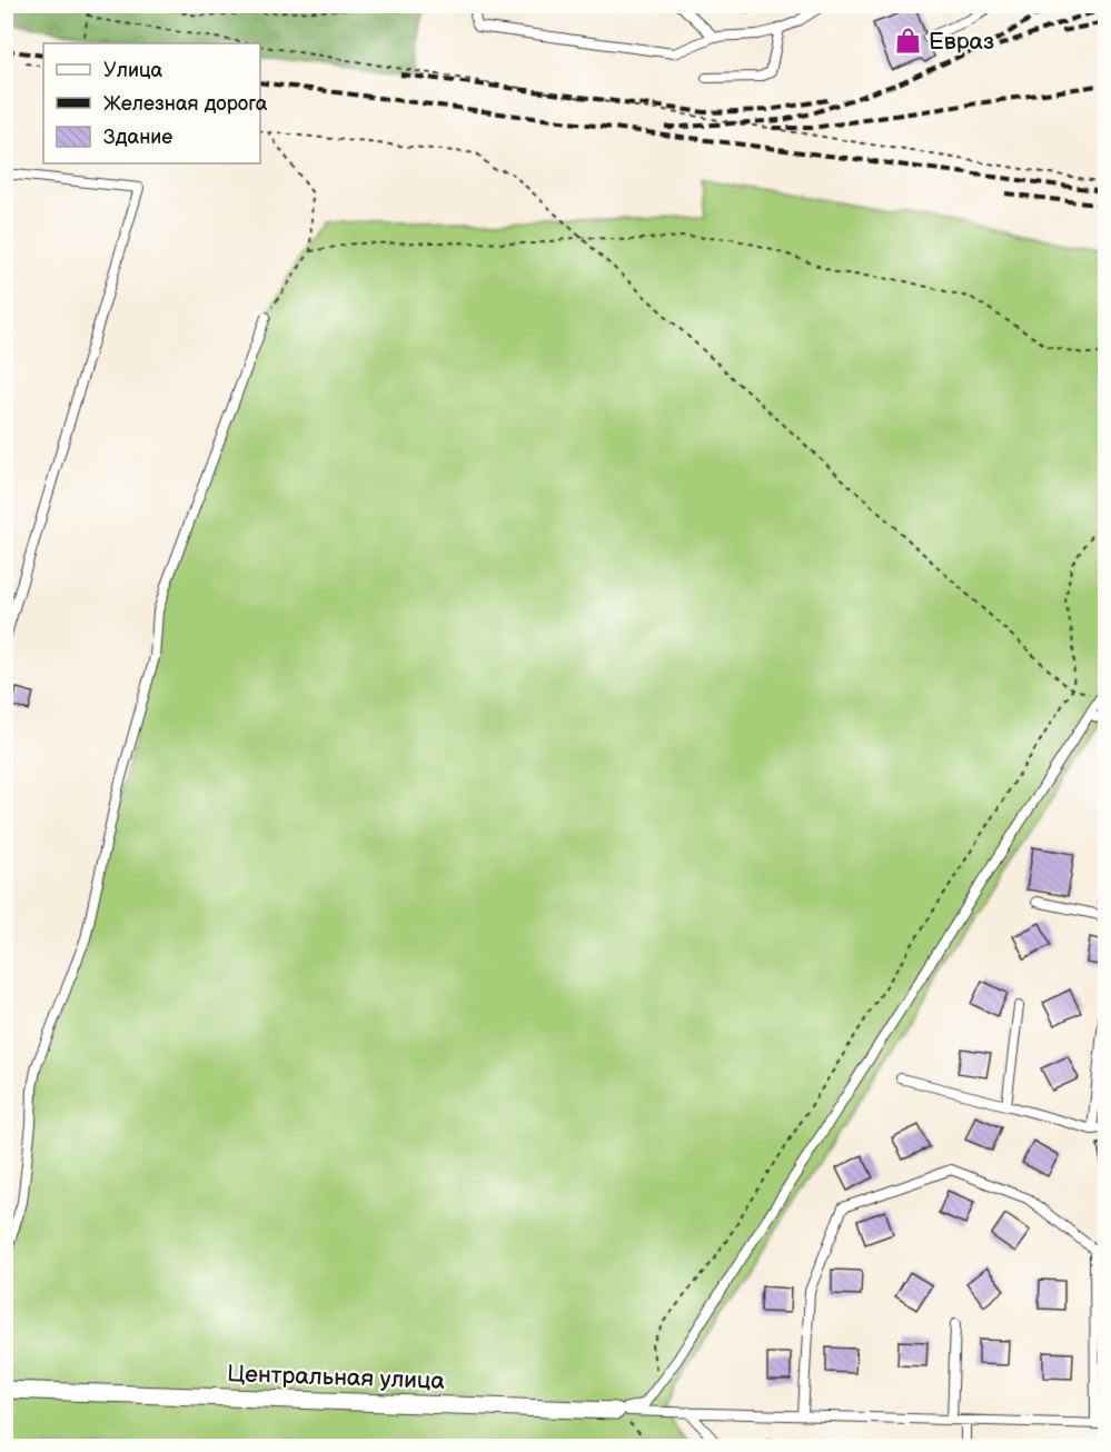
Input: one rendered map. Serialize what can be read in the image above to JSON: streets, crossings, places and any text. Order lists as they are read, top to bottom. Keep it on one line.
{"streets":{"street":["Центральная улица"]},"places":{"shop":["Евраз"]},"legend":["Улица","Железная дорога","Здание"]}
